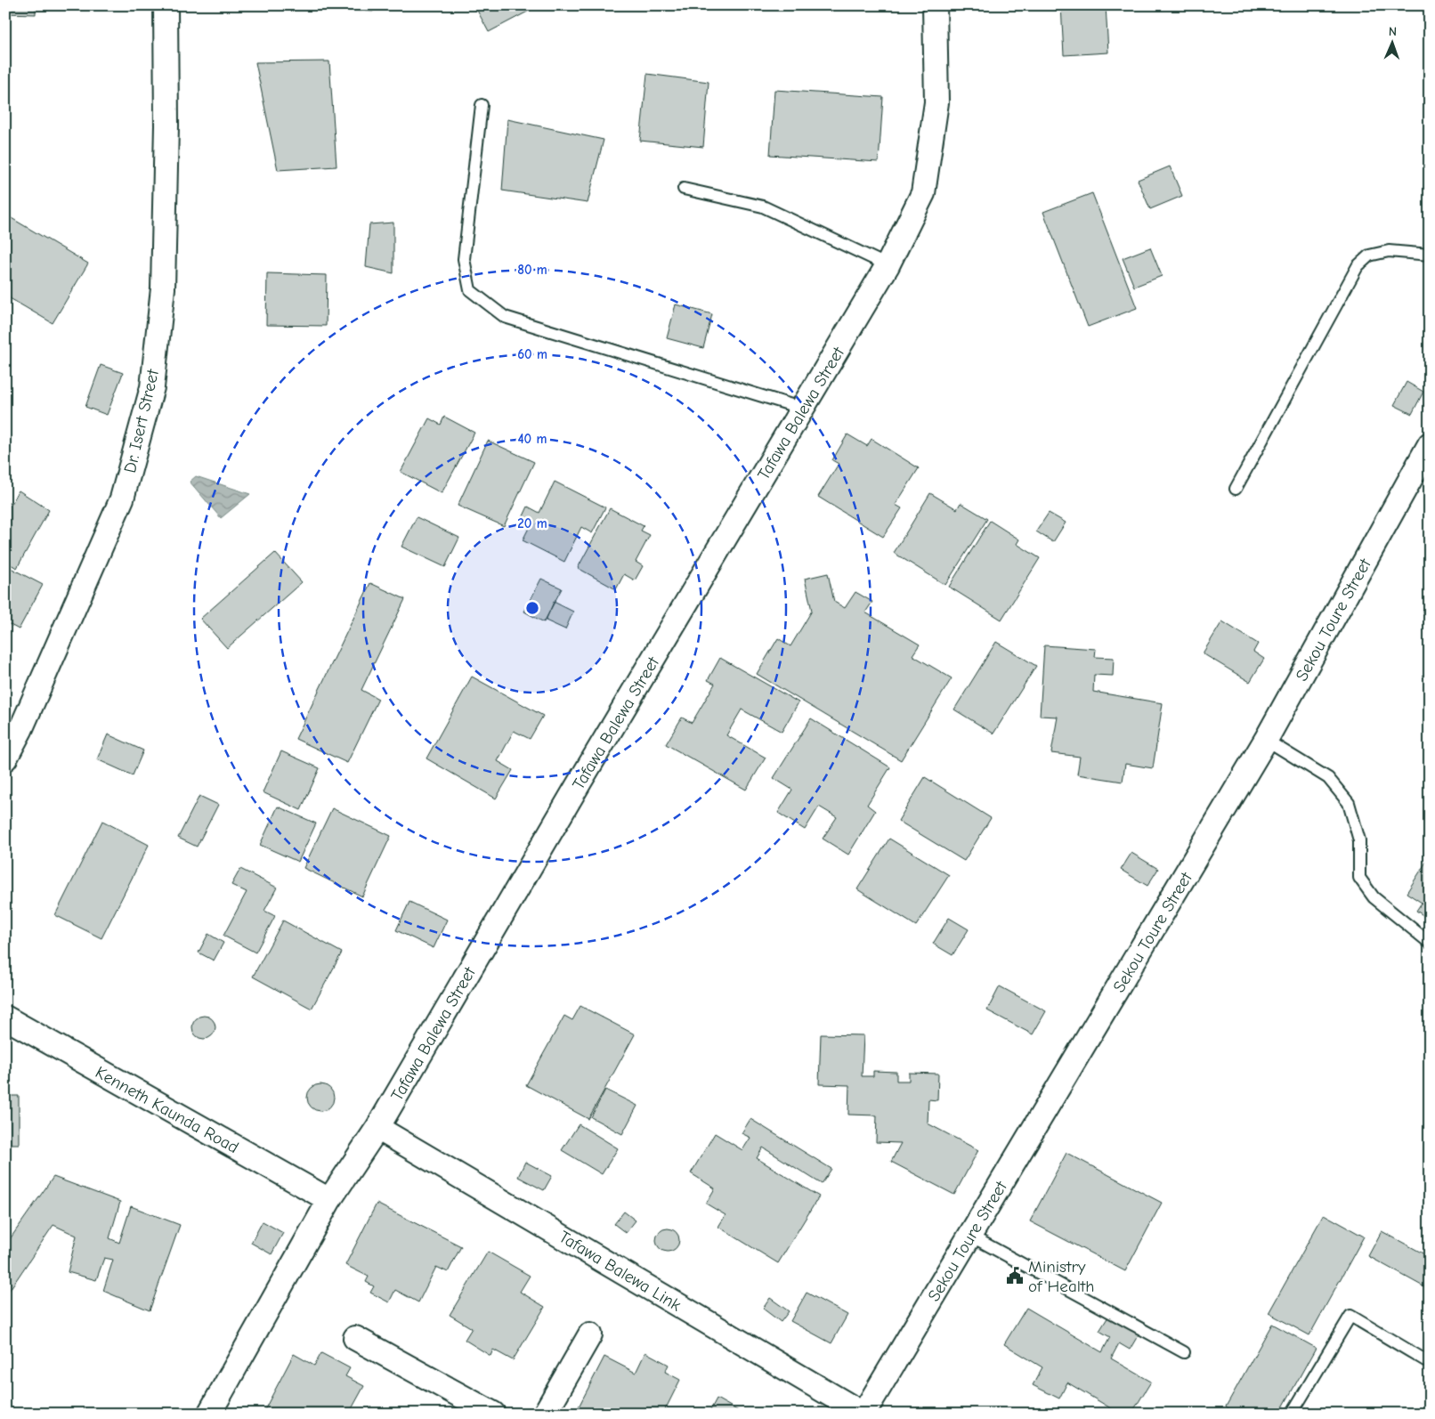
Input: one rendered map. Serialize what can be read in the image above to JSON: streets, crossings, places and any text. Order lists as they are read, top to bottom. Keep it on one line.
{"streets":{"street":["Tafawa Balewa Street","Dr. Isert Street","Sekou Toure Street","Kenneth Kaunda Road","Tafawa Balewa Link"]},"crossings":[["Tafawa Balewa Street","Kenneth Kaunda Road"],["Tafawa Balewa Street","Tafawa Balewa Link"],["Sekou Toure Street","Tafawa Balewa Link"]],"places":{"public building":["Ministry of Health"]},"north":"top","rings":["80 m","60 m","40 m","20 m"]}
